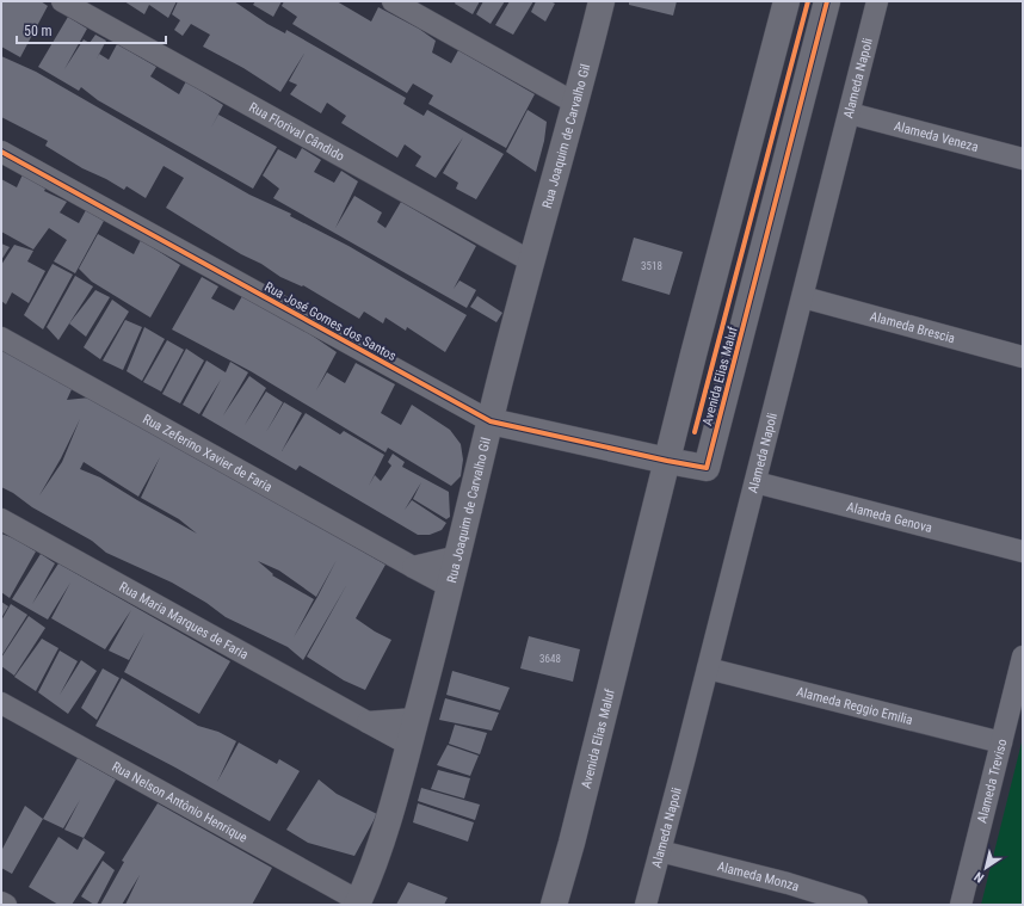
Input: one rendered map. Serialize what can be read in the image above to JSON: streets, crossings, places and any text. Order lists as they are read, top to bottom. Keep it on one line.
{"streets":{"street":["Alameda Napoli","Rua Florival Cândido","Rua Joaquim de Carvalho Gil","Alameda Veneza","Rua José Gomes dos Santos","Alameda Brescia","Avenida Elias Maluf","Rua Zeferino Xavier de Faria","Alameda Genova","Rua Maria Marques de Faria","Alameda Reggio Emilia","Alameda Treviso","Rua Nelson Antônio Henrique","Alameda Monza"]},"crossings":[["Alameda Napoli","Alameda Veneza"],["Alameda Napoli","Alameda Brescia"],["Alameda Napoli","Alameda Genova"],["Alameda Napoli","Alameda Reggio Emilia"],["Alameda Napoli","Alameda Monza"],["Rua Florival Cândido","Rua Joaquim de Carvalho Gil"],["Rua Joaquim de Carvalho Gil","Rua José Gomes dos Santos"],["Rua Joaquim de Carvalho Gil","Rua Zeferino Xavier de Faria"],["Rua Joaquim de Carvalho Gil","Rua Maria Marques de Faria"],["Rua Joaquim de Carvalho Gil","Rua Nelson Antônio Henrique"],["Rua José Gomes dos Santos","Avenida Elias Maluf"],["Alameda Reggio Emilia","Alameda Treviso"]],"house_numbers":["3518","3648"],"scale_bar":"50 m","north":"bottom left"}
